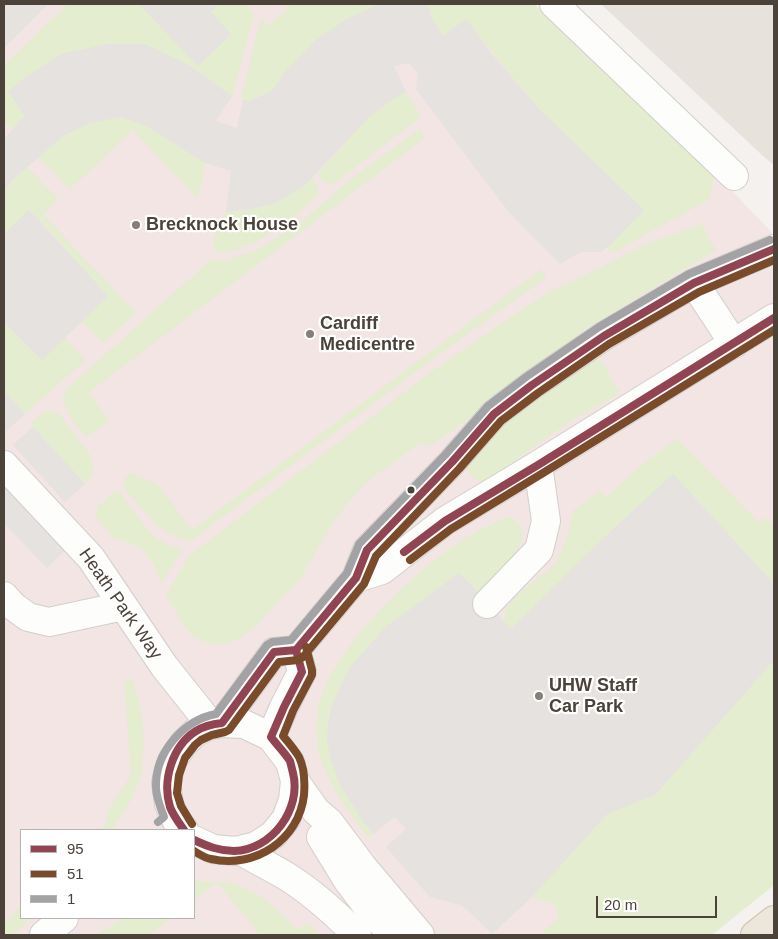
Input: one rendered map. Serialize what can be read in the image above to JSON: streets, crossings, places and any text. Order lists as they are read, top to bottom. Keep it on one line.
{"streets":{"street":["Heath Park Way"]},"places":["Brecknock House","Cardiff Medicentre","UHW Staff Car Park"],"lines":["transit line 1","transit line 95","transit line 51"],"legend":["95","51","1"],"scale_bar":"20 m"}
